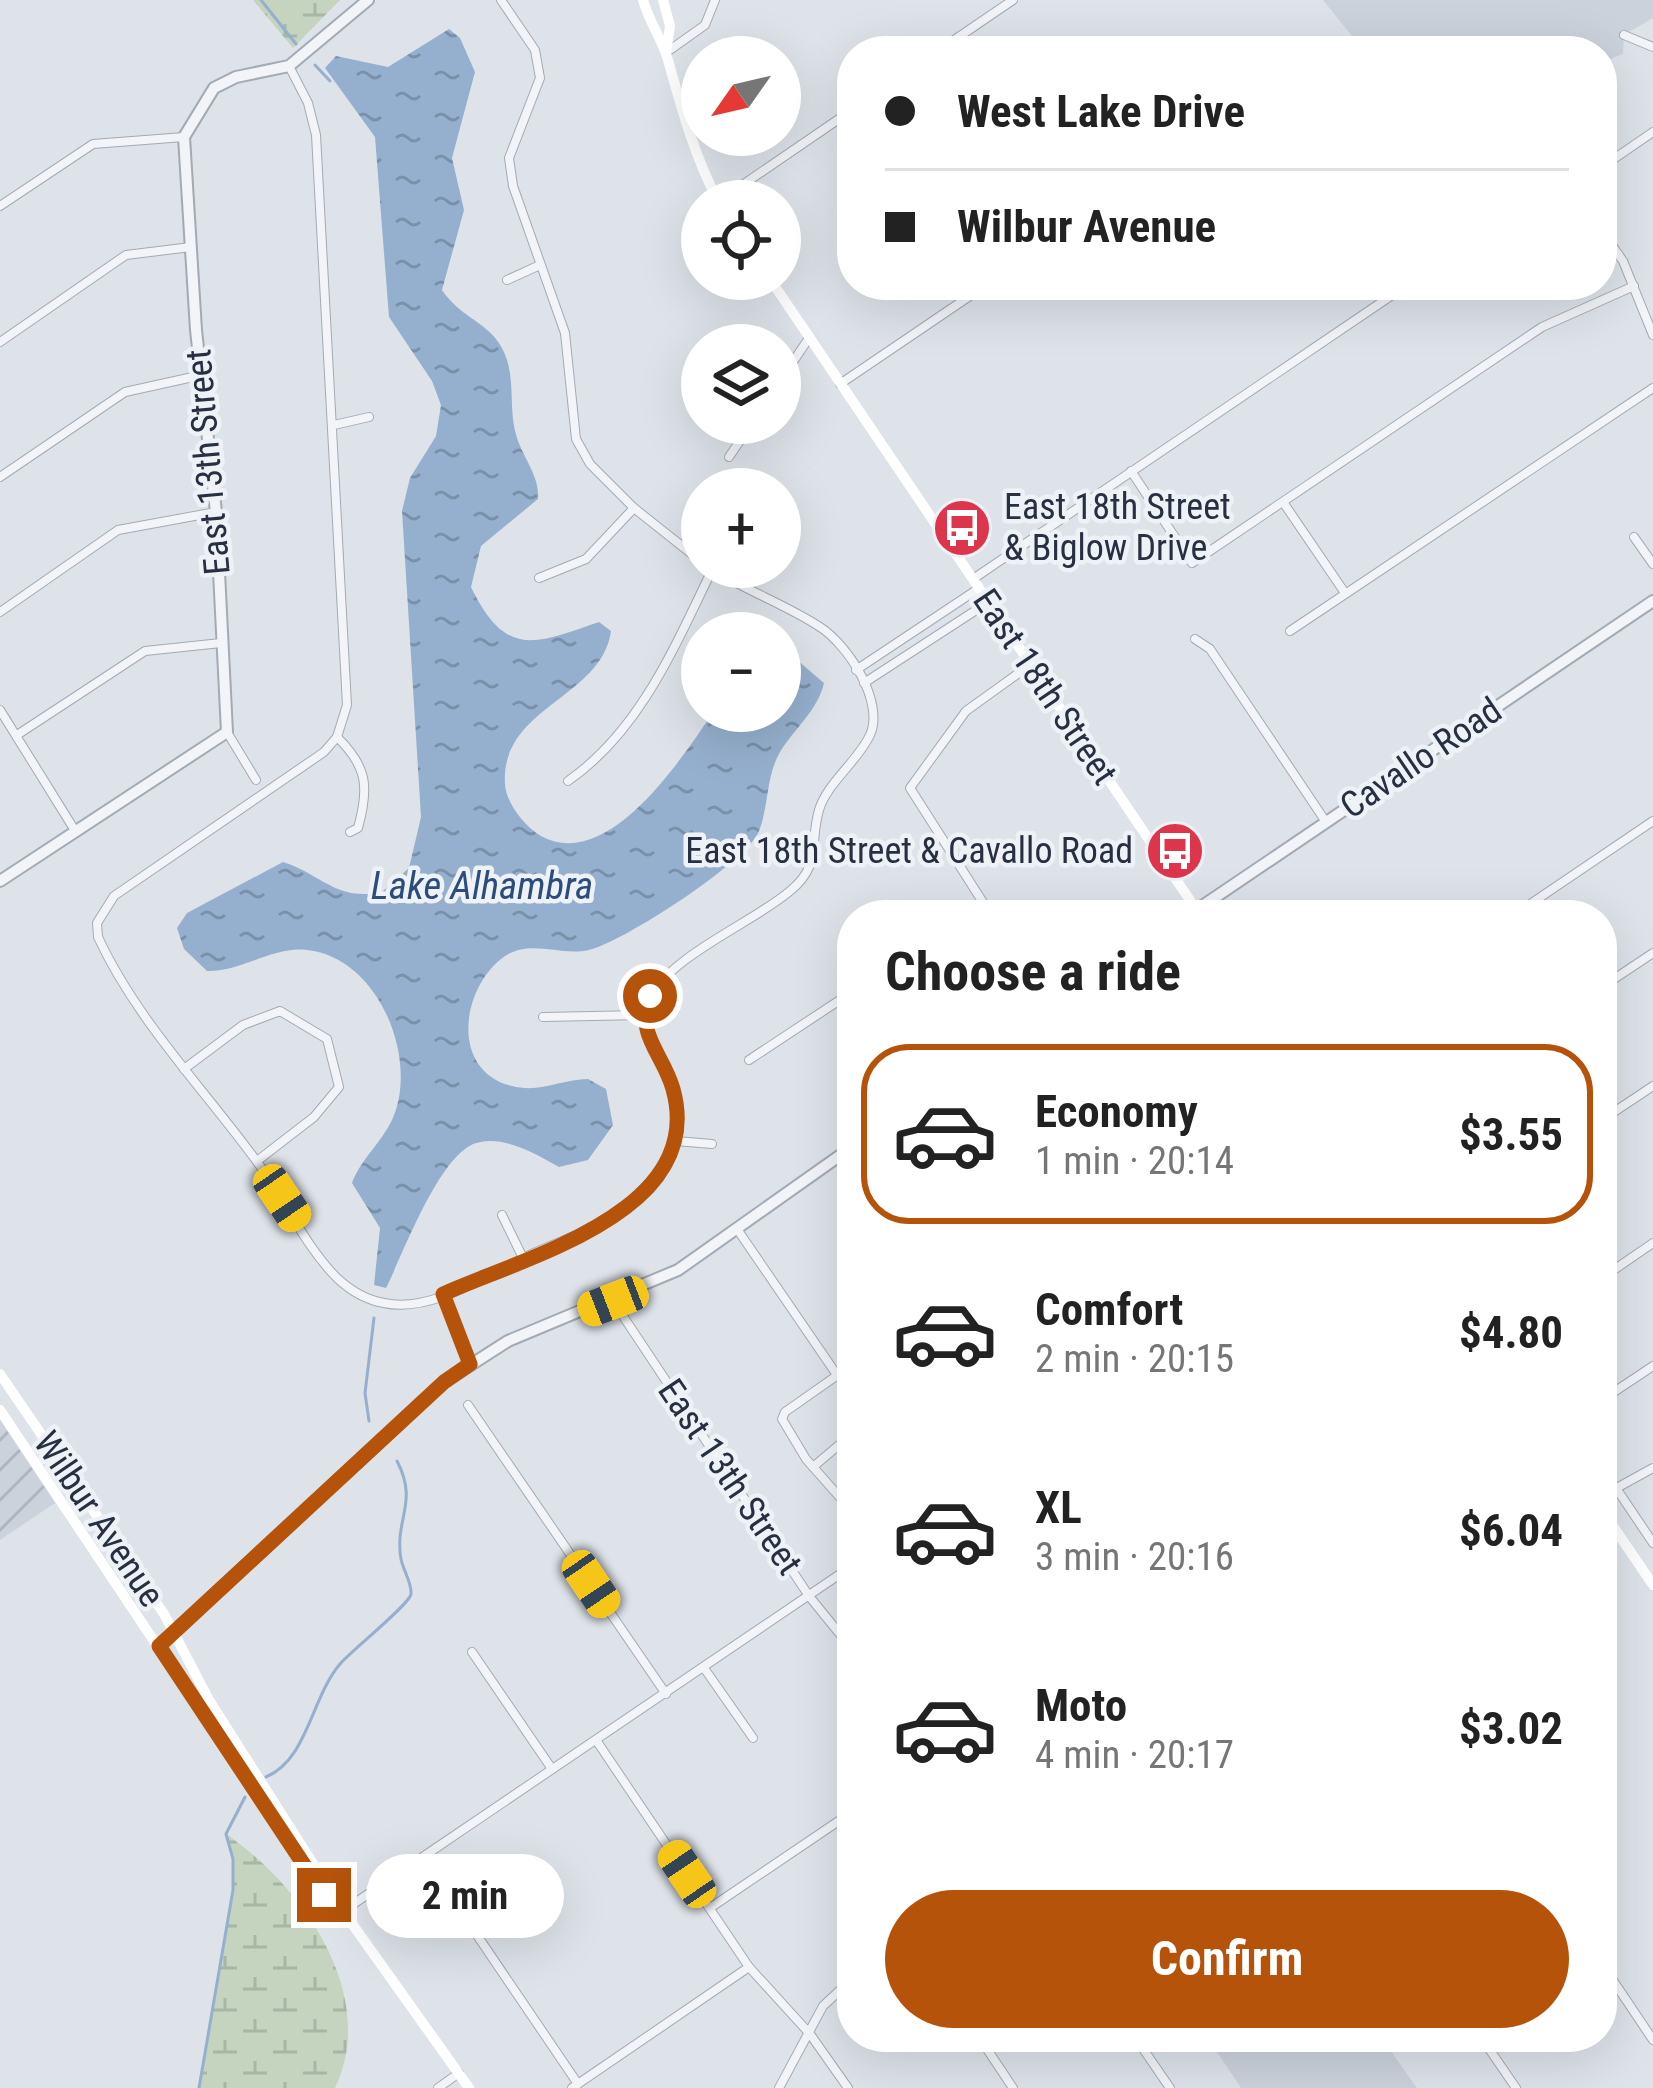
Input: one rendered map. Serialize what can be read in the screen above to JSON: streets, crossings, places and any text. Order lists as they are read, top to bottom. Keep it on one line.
{"streets":{"main road":["East 18th Street","Wilbur Avenue"],"street":["East 13th Street","Cavallo Road"]},"water":["Lake Alhambra"],"places":{"bus stop":["East 18th Street & Biglow Drive","East 18th Street & Cavallo Road"]},"north":"bottom left","page":{"map_buttons":["+","−"],"banner":["West Lake Drive","Wilbur Avenue"],"heading":"Choose a ride","list":[{"name":"Economy","note":"1 min · 20:14","value":"$3.55"},{"name":"Comfort","note":"2 min · 20:15","value":"$4.80"},{"name":"XL","note":"3 min · 20:16","value":"$6.04"},{"name":"Moto","note":"4 min · 20:17","value":"$3.02"}],"bubble":"2 min","buttons":"Confirm"}}
